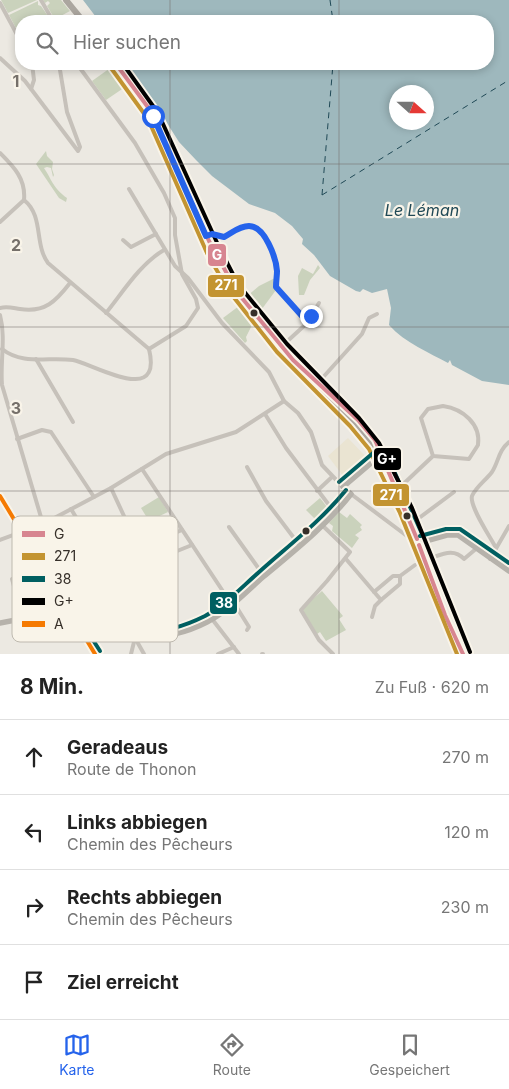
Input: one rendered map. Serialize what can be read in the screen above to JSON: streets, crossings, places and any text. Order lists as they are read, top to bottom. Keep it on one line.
{"water":["Le Léman"],"lines":["transit line G","transit line 271","transit line G+","transit line 38","transit line A"],"legend":["G","271","38","G+","A"],"north":"right","page":{"search":"Hier suchen","heading":["8 Min.","Zu Fuß · 620 m"],"list":[["Geradeaus","Route de Thonon","270 m"],["Links abbiegen","Chemin des Pêcheurs","120 m"],["Rechts abbiegen","Chemin des Pêcheurs","230 m"],"Ziel erreicht"],"nav":["Karte","Route","Gespeichert"]},"grid":{"rows":["1","2","3"]}}
